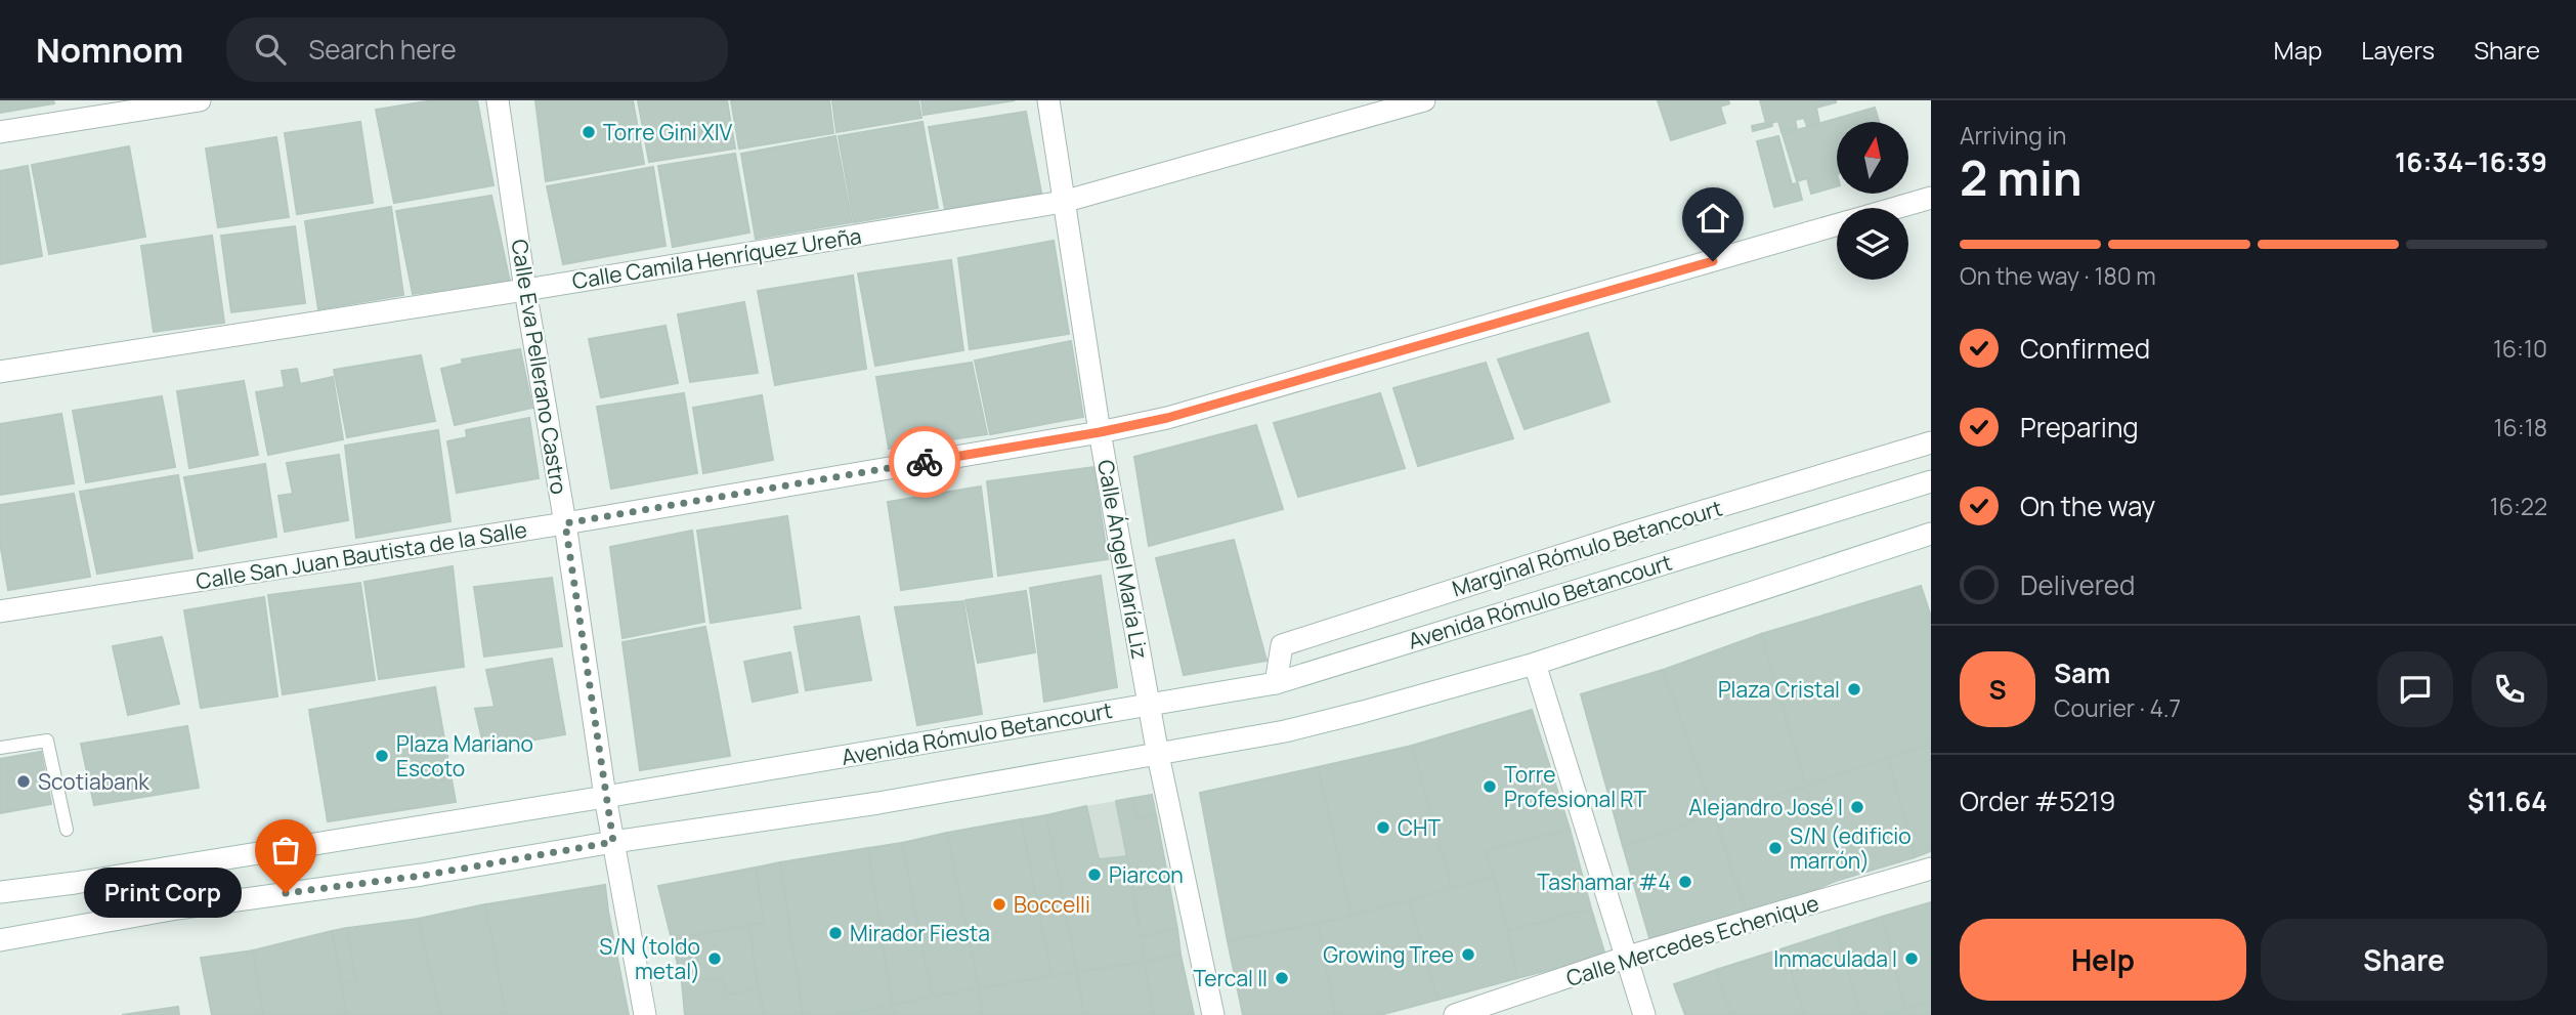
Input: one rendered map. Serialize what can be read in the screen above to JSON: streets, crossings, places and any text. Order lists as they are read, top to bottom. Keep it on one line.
{"streets":{"street":["Calle Camila Henríquez Ureña","Calle Eva Pellerano Castro","Marginal Rómulo Betancourt","Calle San Juan Bautista de la Salle","Calle Ángel María Liz","Avenida Rómulo Betancourt","Calle Mercedes Echenique"]},"crossings":[["Calle Camila Henríquez Ureña","Calle Eva Pellerano Castro"],["Calle Camila Henríquez Ureña","Calle Ángel María Liz"],["Calle Eva Pellerano Castro","Calle San Juan Bautista de la Salle"],["Calle Eva Pellerano Castro","Avenida Rómulo Betancourt"],["Marginal Rómulo Betancourt","Avenida Rómulo Betancourt"],["Calle San Juan Bautista de la Salle","Calle Ángel María Liz"],["Calle Ángel María Liz","Avenida Rómulo Betancourt"]],"places":["Torre Gini XIV","Plaza Cristal","Plaza Mariano Escoto","Scotiabank","Torre Profesional RT","Alejandro José I","CHT","S/N (edificio marrón)","Piarcon","Tashamar #4","Print Corp","Boccelli","Mirador Fiesta","Growing Tree","S/N (toldo metal)","Inmaculada I","Tercal II"],"north":"top","page":{"header":"Nomnom","search":"Search here","nav":["Map","Layers","Share"],"heading":["2 min","Arriving in","16:34–16:39"],"panel":["Sam","Courier · 4.7","Order #5219","$11.64"],"bar":"On the way · 180 m","list":[["Confirmed","16:10"],["Preparing","16:18"],["On the way","16:22"],"Delivered"],"round":"S","bubble":"Print Corp","buttons":["Help","Share"]}}
